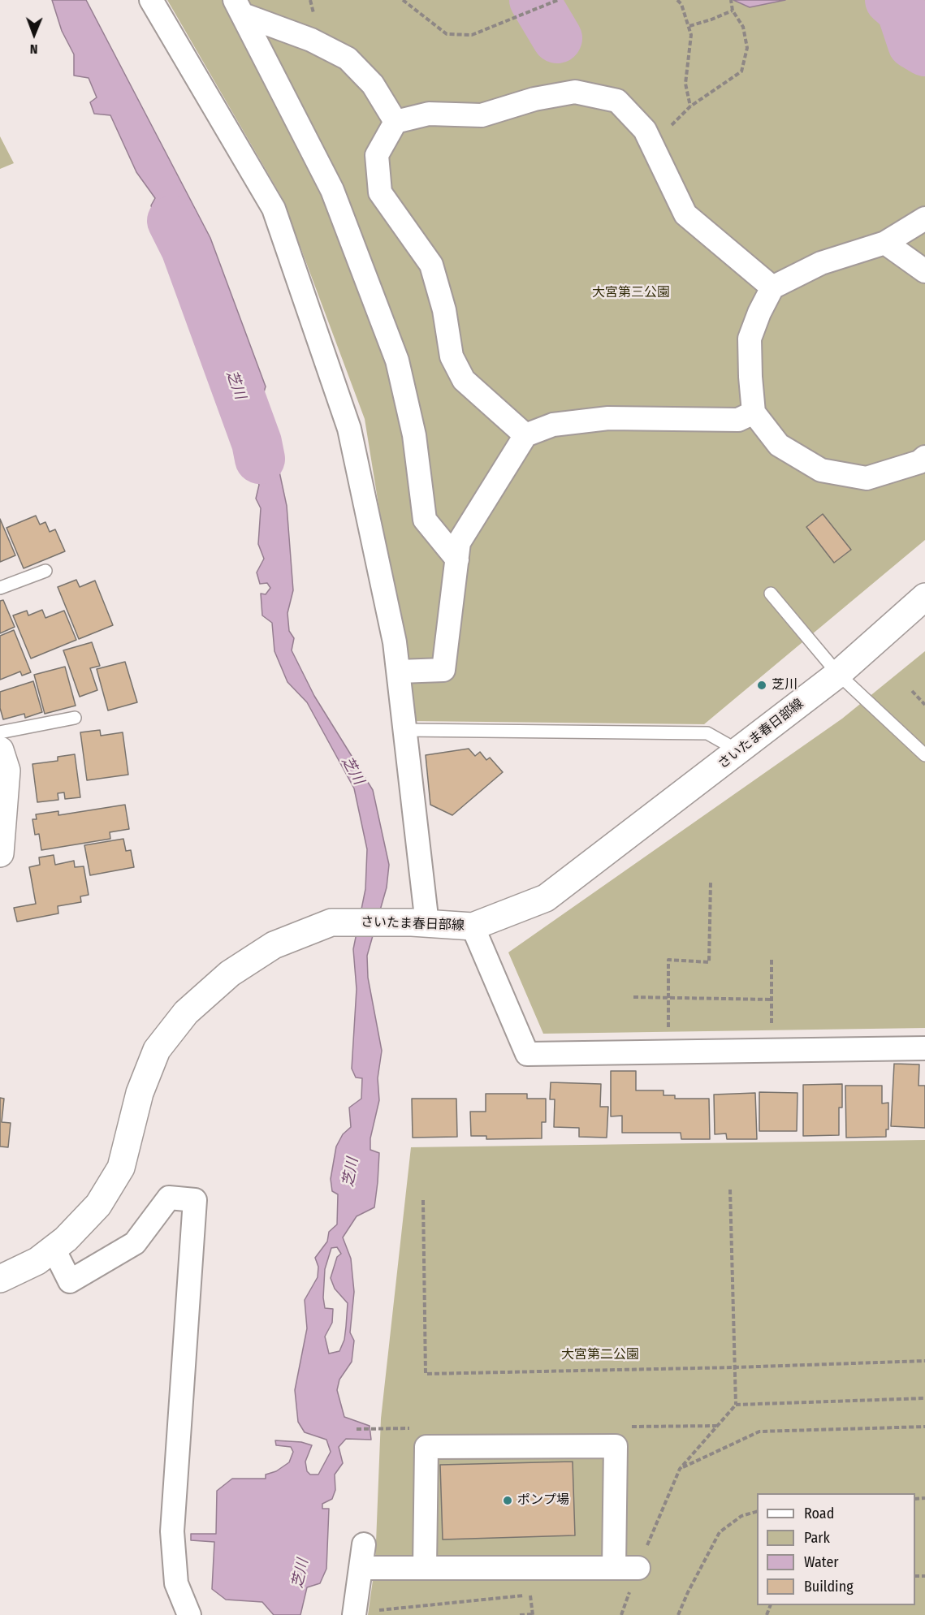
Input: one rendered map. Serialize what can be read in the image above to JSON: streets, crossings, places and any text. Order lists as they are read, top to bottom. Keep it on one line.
{"streets":{"main road":["さいたま春日部線"]},"water":["芝川"],"parks":["大宮第三公園","大宮第二公園"],"places":["芝川","ポンプ場"],"legend":["Road","Park","Water","Building"],"north":"bottom"}
